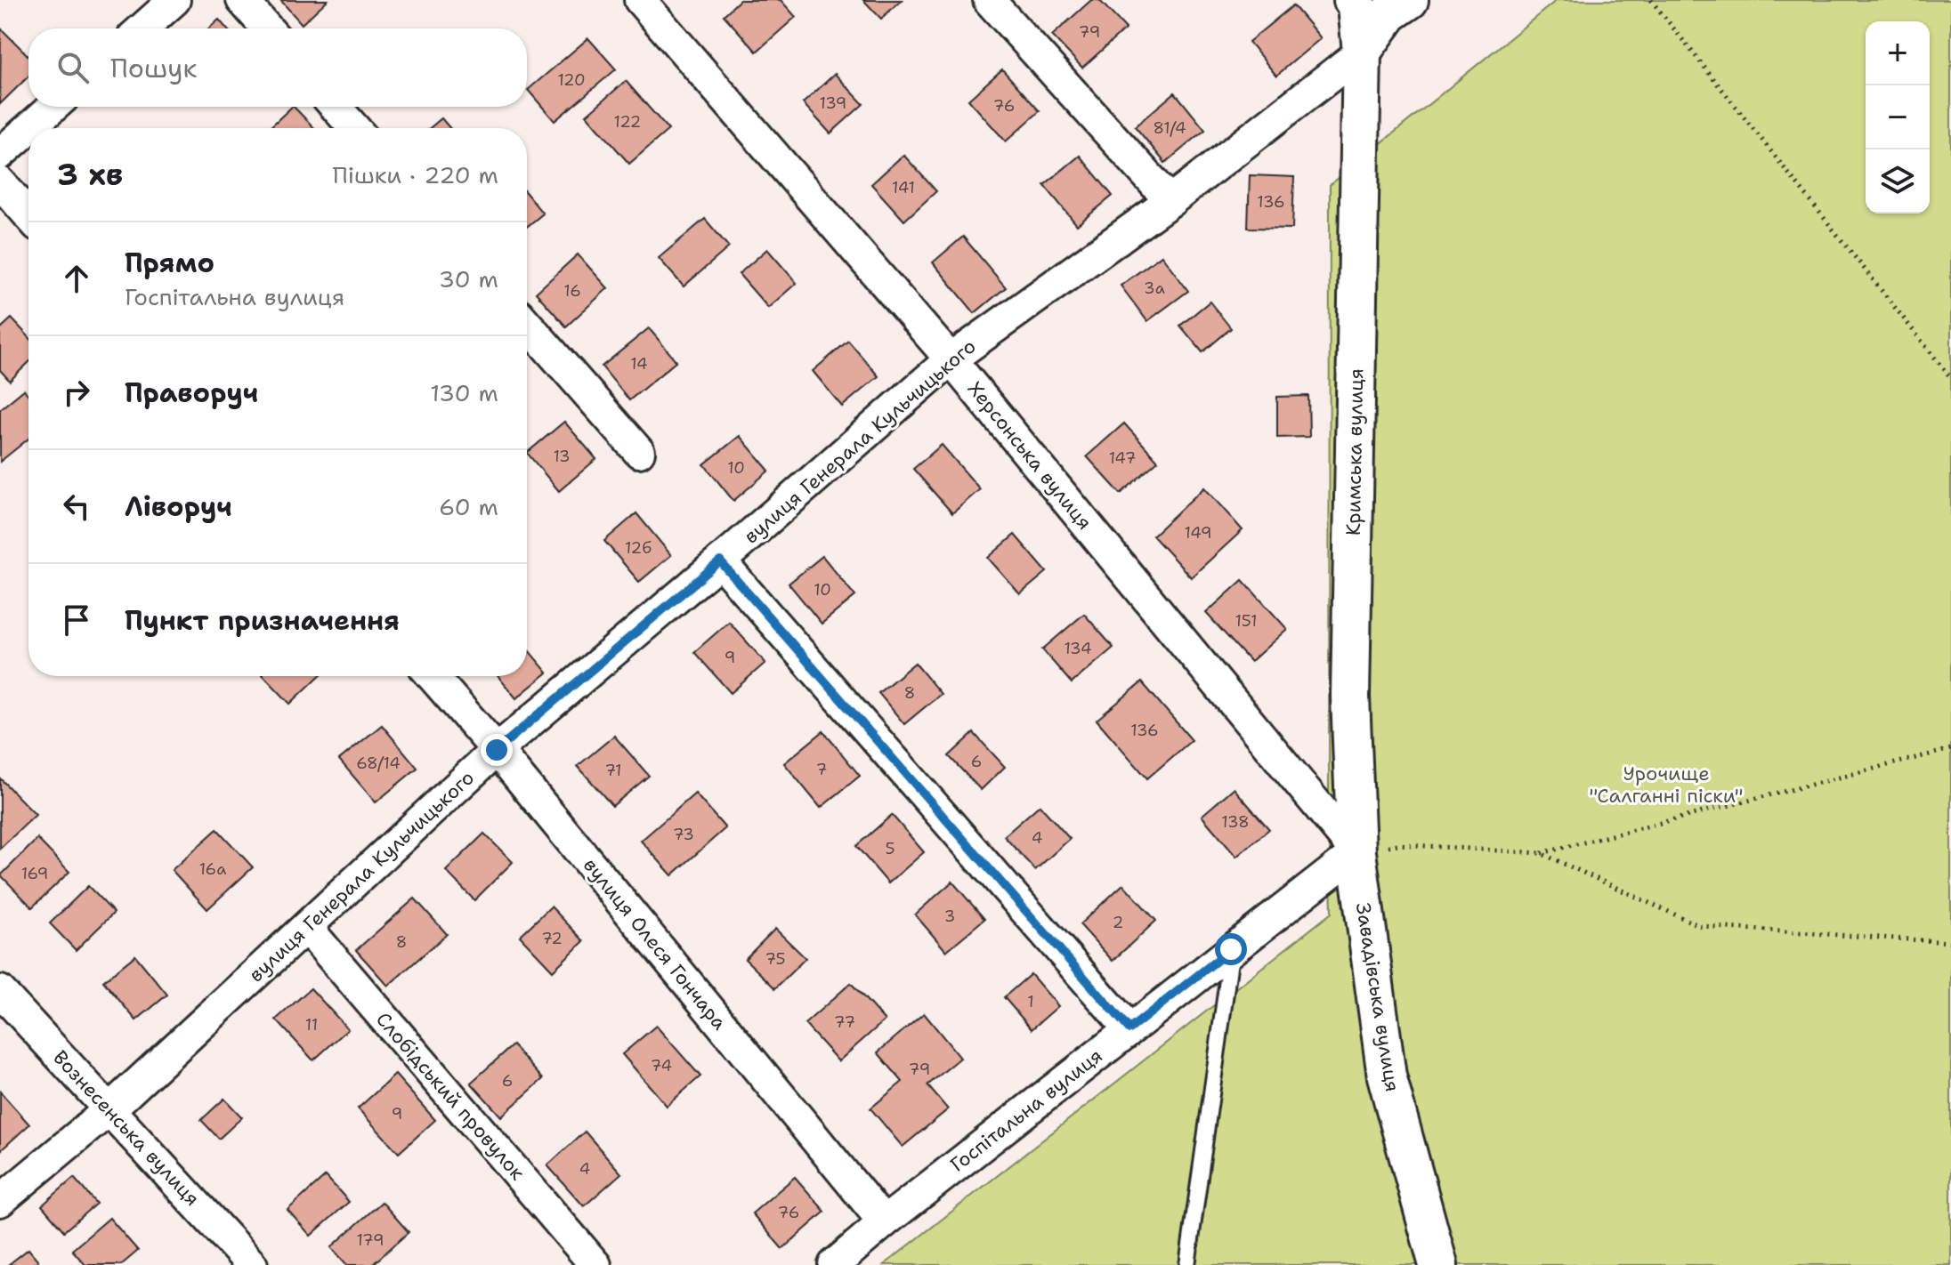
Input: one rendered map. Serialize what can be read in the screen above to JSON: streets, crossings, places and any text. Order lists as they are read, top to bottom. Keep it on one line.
{"streets":{"street":["вулиця Генерала Кульчицького","Кримська вулиця","Херсонська вулиця","вулиця Олеся Гончара","Завадівська вулиця","Слобідський провулок","Госпітальна вулиця","Вознесенська вулиця"]},"crossings":[["вулиця Генерала Кульчицького","Кримська вулиця"],["вулиця Генерала Кульчицького","Херсонська вулиця"],["вулиця Генерала Кульчицького","вулиця Олеся Гончара"],["вулиця Генерала Кульчицького","Слобідський провулок"],["вулиця Генерала Кульчицького","Вознесенська вулиця"],["Кримська вулиця","Херсонська вулиця"],["Кримська вулиця","Завадівська вулиця"],["Кримська вулиця","Госпітальна вулиця"],["Херсонська вулиця","Завадівська вулиця"],["Херсонська вулиця","Госпітальна вулиця"],["вулиця Олеся Гончара","Госпітальна вулиця"],["Завадівська вулиця","Госпітальна вулиця"]],"parks":["Урочище \"Салганні піски\""],"house_numbers":["79","120","139","76","122","81/4","141","136","3а","16","14","13","147","10","149","12б","10","151","134","9","8","136","6","68/14","7","71","138","73","4","5","16а","169","3","2","72","8","75","1","77","11","74","79","6","9","4","76","179"],"page":{"map_buttons":["+","−"],"search":"Пошук","heading":["3 хв","Пішки · 220 m"],"list":[["Прямо","Госпітальна вулиця","30 m"],["Праворуч","130 m"],["Ліворуч","60 m"],"Пункт призначення"]}}
